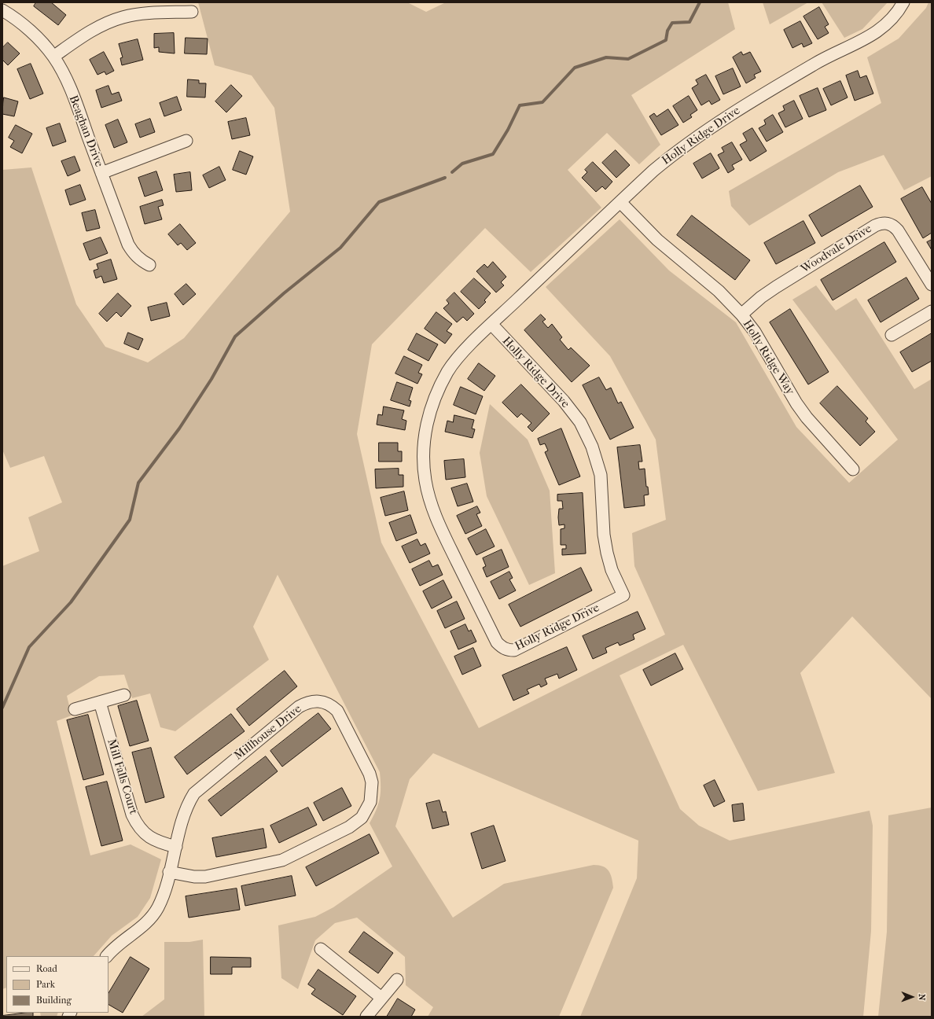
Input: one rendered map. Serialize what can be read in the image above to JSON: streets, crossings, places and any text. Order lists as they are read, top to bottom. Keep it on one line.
{"streets":{"street":["Beaghan Drive","Holly Ridge Drive","Woodvale Drive","Holly Ridge Way","Millhouse Drive","Mill Falls Court"]},"crossings":[["Holly Ridge Drive","Holly Ridge Way"],["Woodvale Drive","Holly Ridge Way"],["Millhouse Drive","Mill Falls Court"]],"legend":["Road","Park","Building"],"north":"right"}
